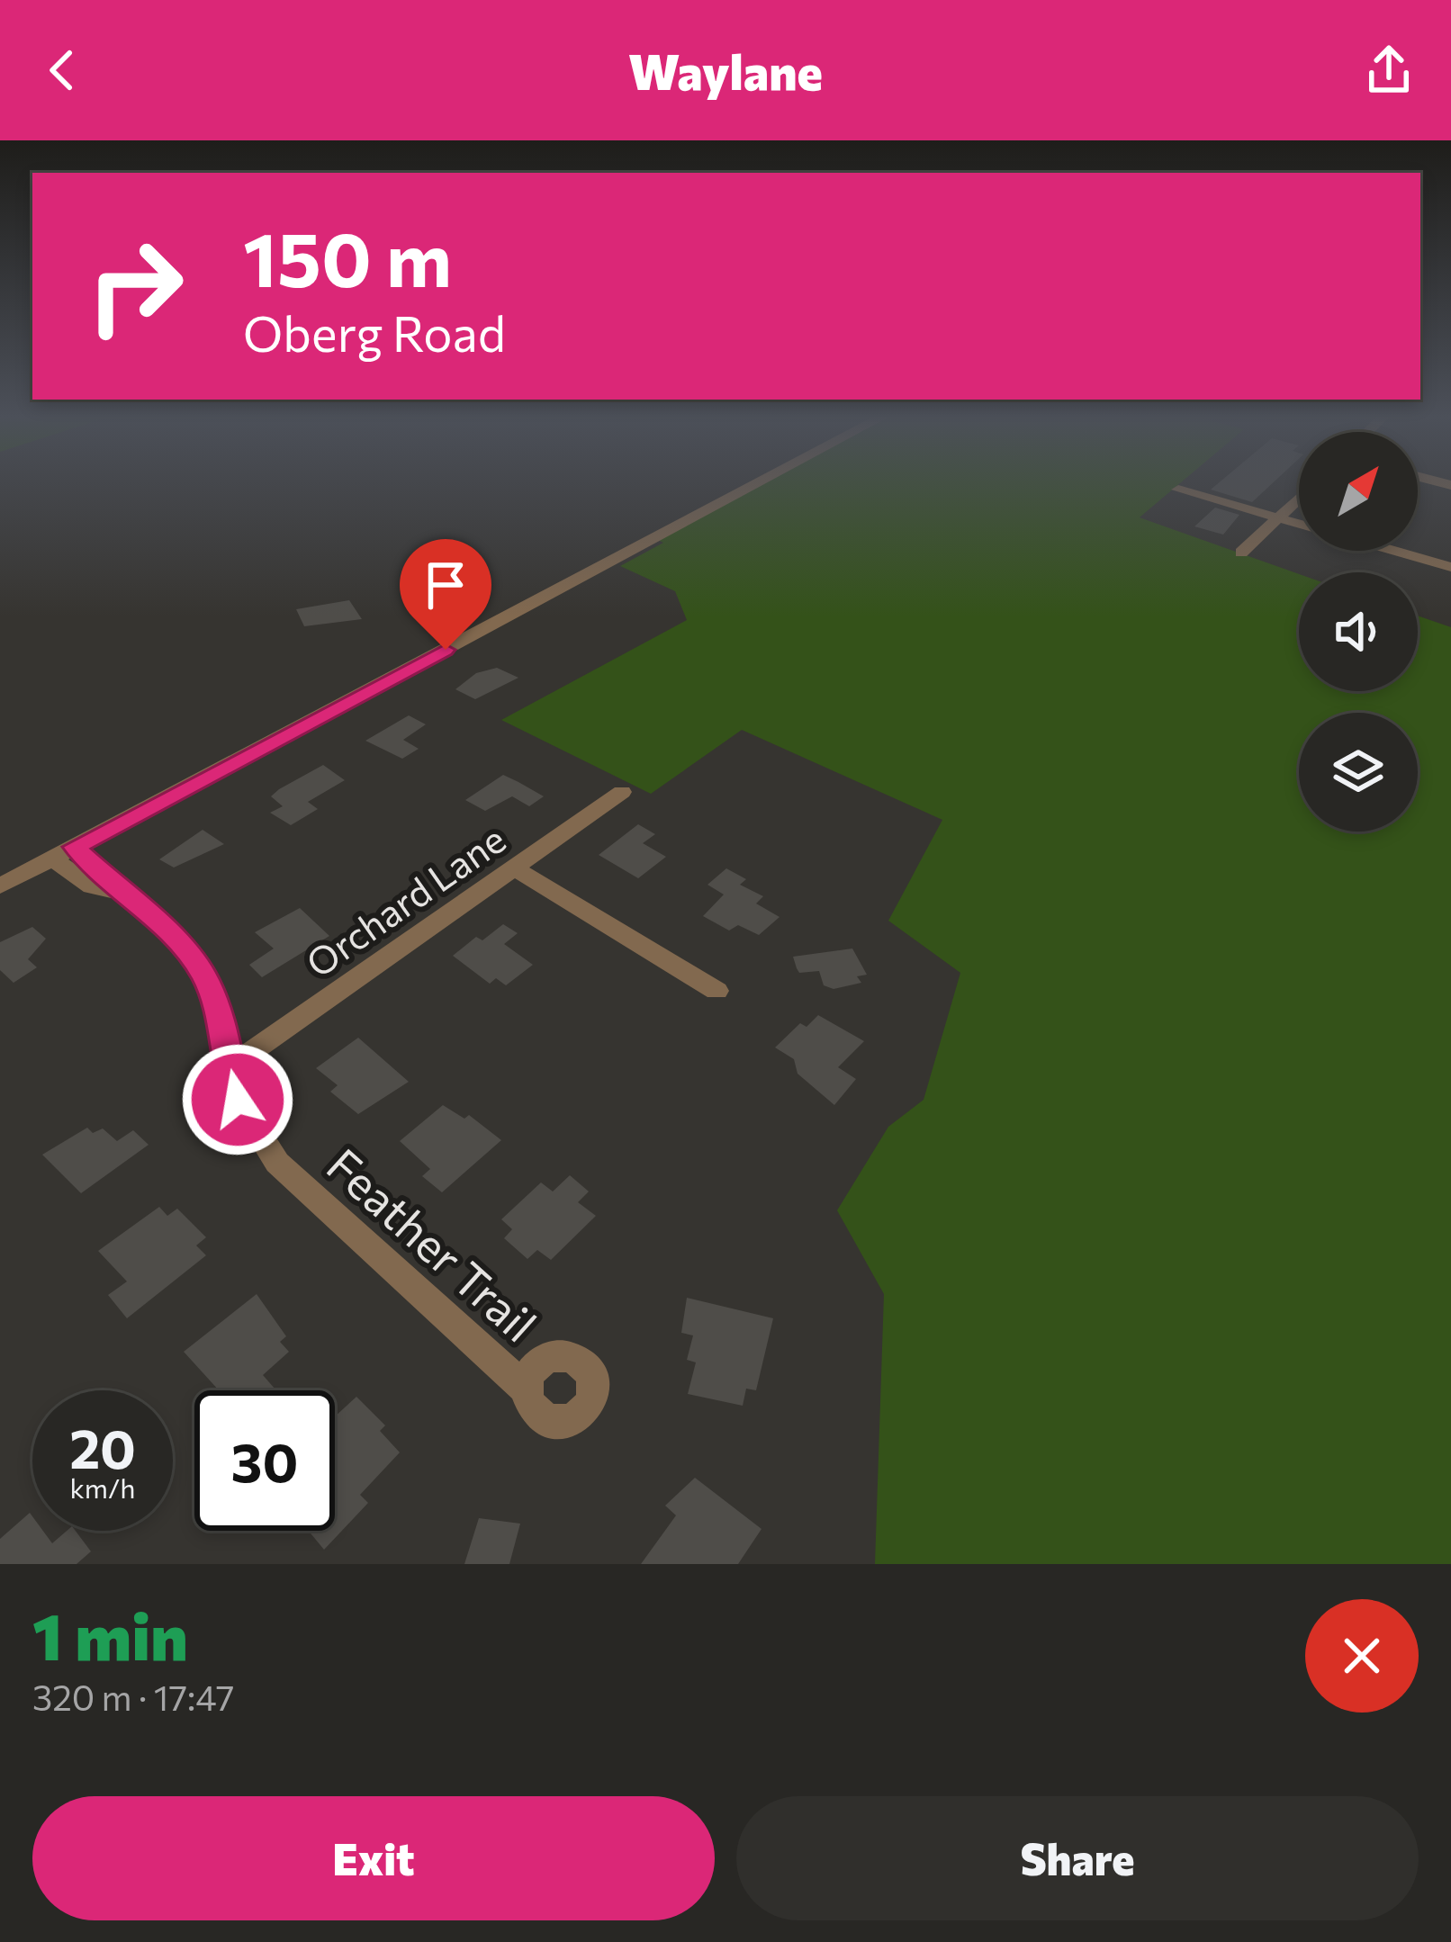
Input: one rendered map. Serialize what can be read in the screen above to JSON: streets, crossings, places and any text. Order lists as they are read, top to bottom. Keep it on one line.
{"streets":{"street":["Orchard Lane","Feather Trail"]},"crossings":[["Orchard Lane","Feather Trail"]],"north":"top right","page":{"header":"Waylane","turn":["150 m","Oberg Road"],"speed":"20 km/h","limit":"30","heading":["1 min","320 m · 17:47"],"buttons":["Exit","Share"]}}
